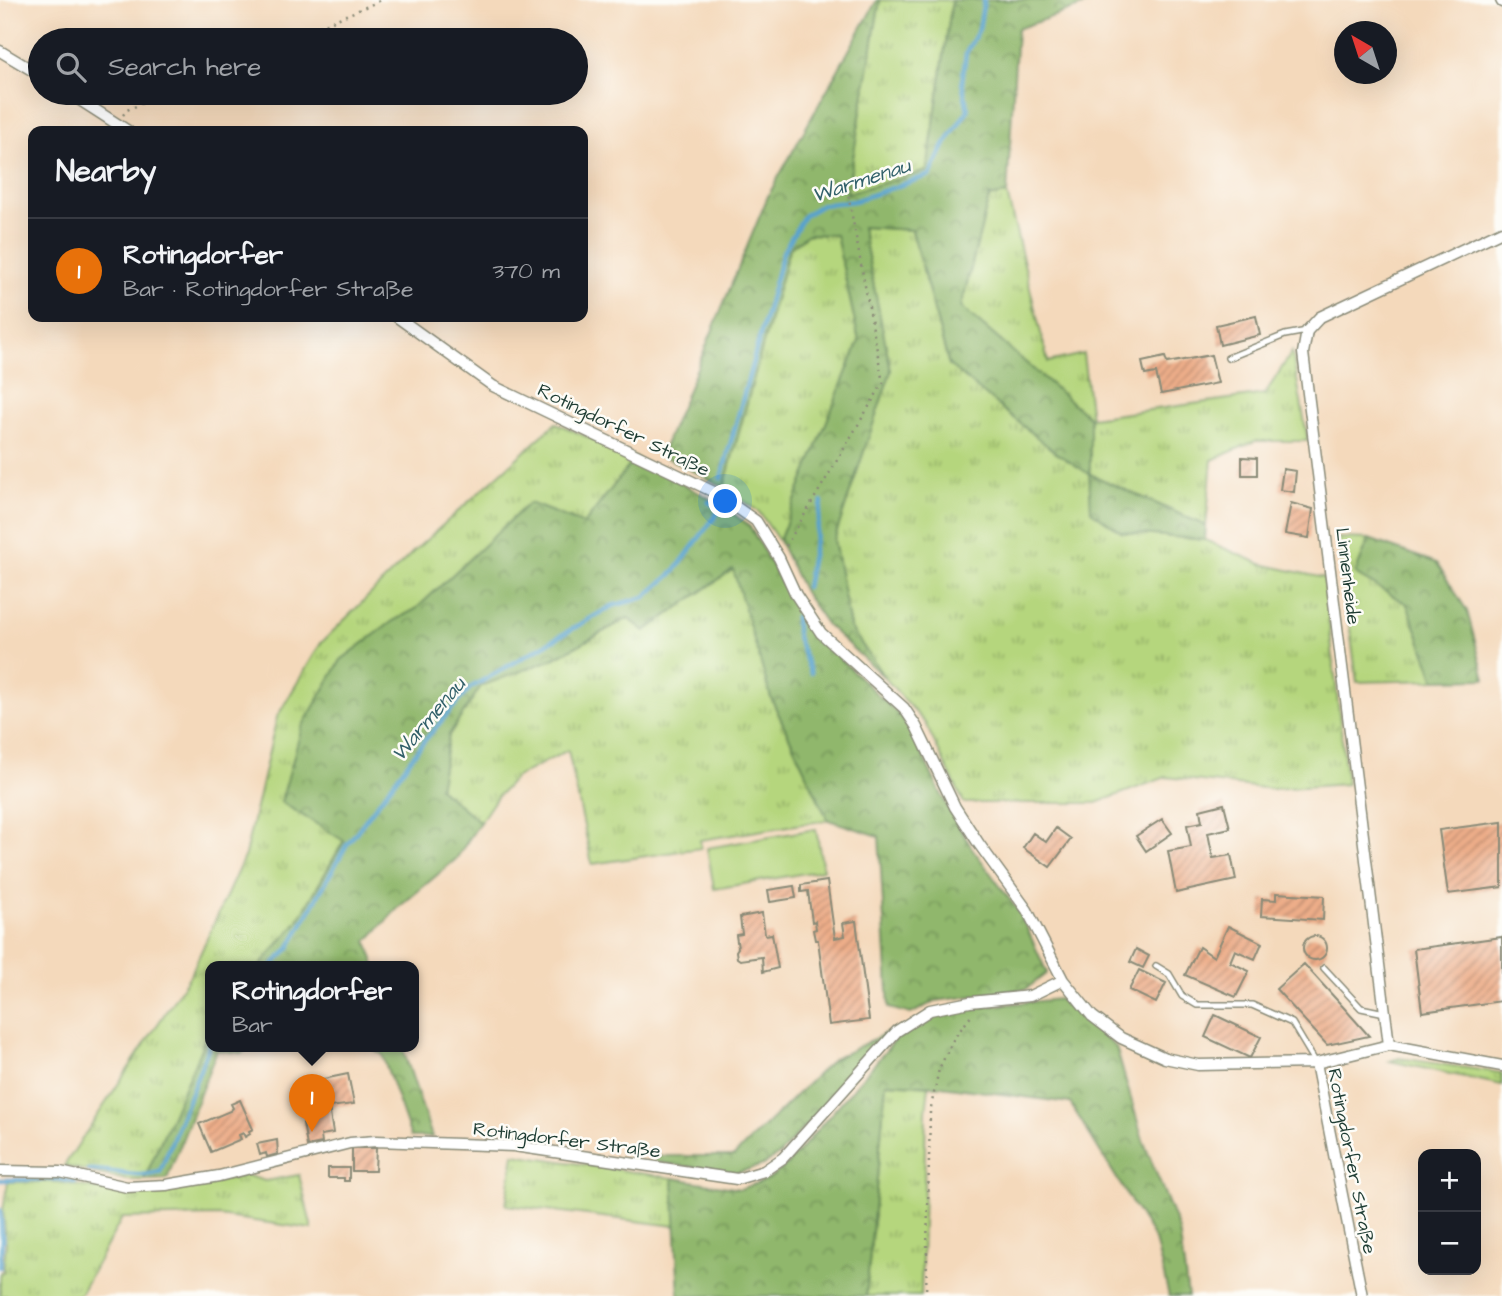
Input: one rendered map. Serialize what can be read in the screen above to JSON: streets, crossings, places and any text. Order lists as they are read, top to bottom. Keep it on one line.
{"streets":{"street":["Rotingdorfer Straße","Linnenheide"]},"water":["Warmenau"],"north":"top left","page":{"search":"Search here","heading":"Nearby","list":[{"mark":"1","name":"Rotingdorfer","note":"Bar · Rotingdorfer Straße","value":"370 m"}],"popup":["Rotingdorfer","Bar"],"pins":"1","map_buttons":["+","−"]}}
